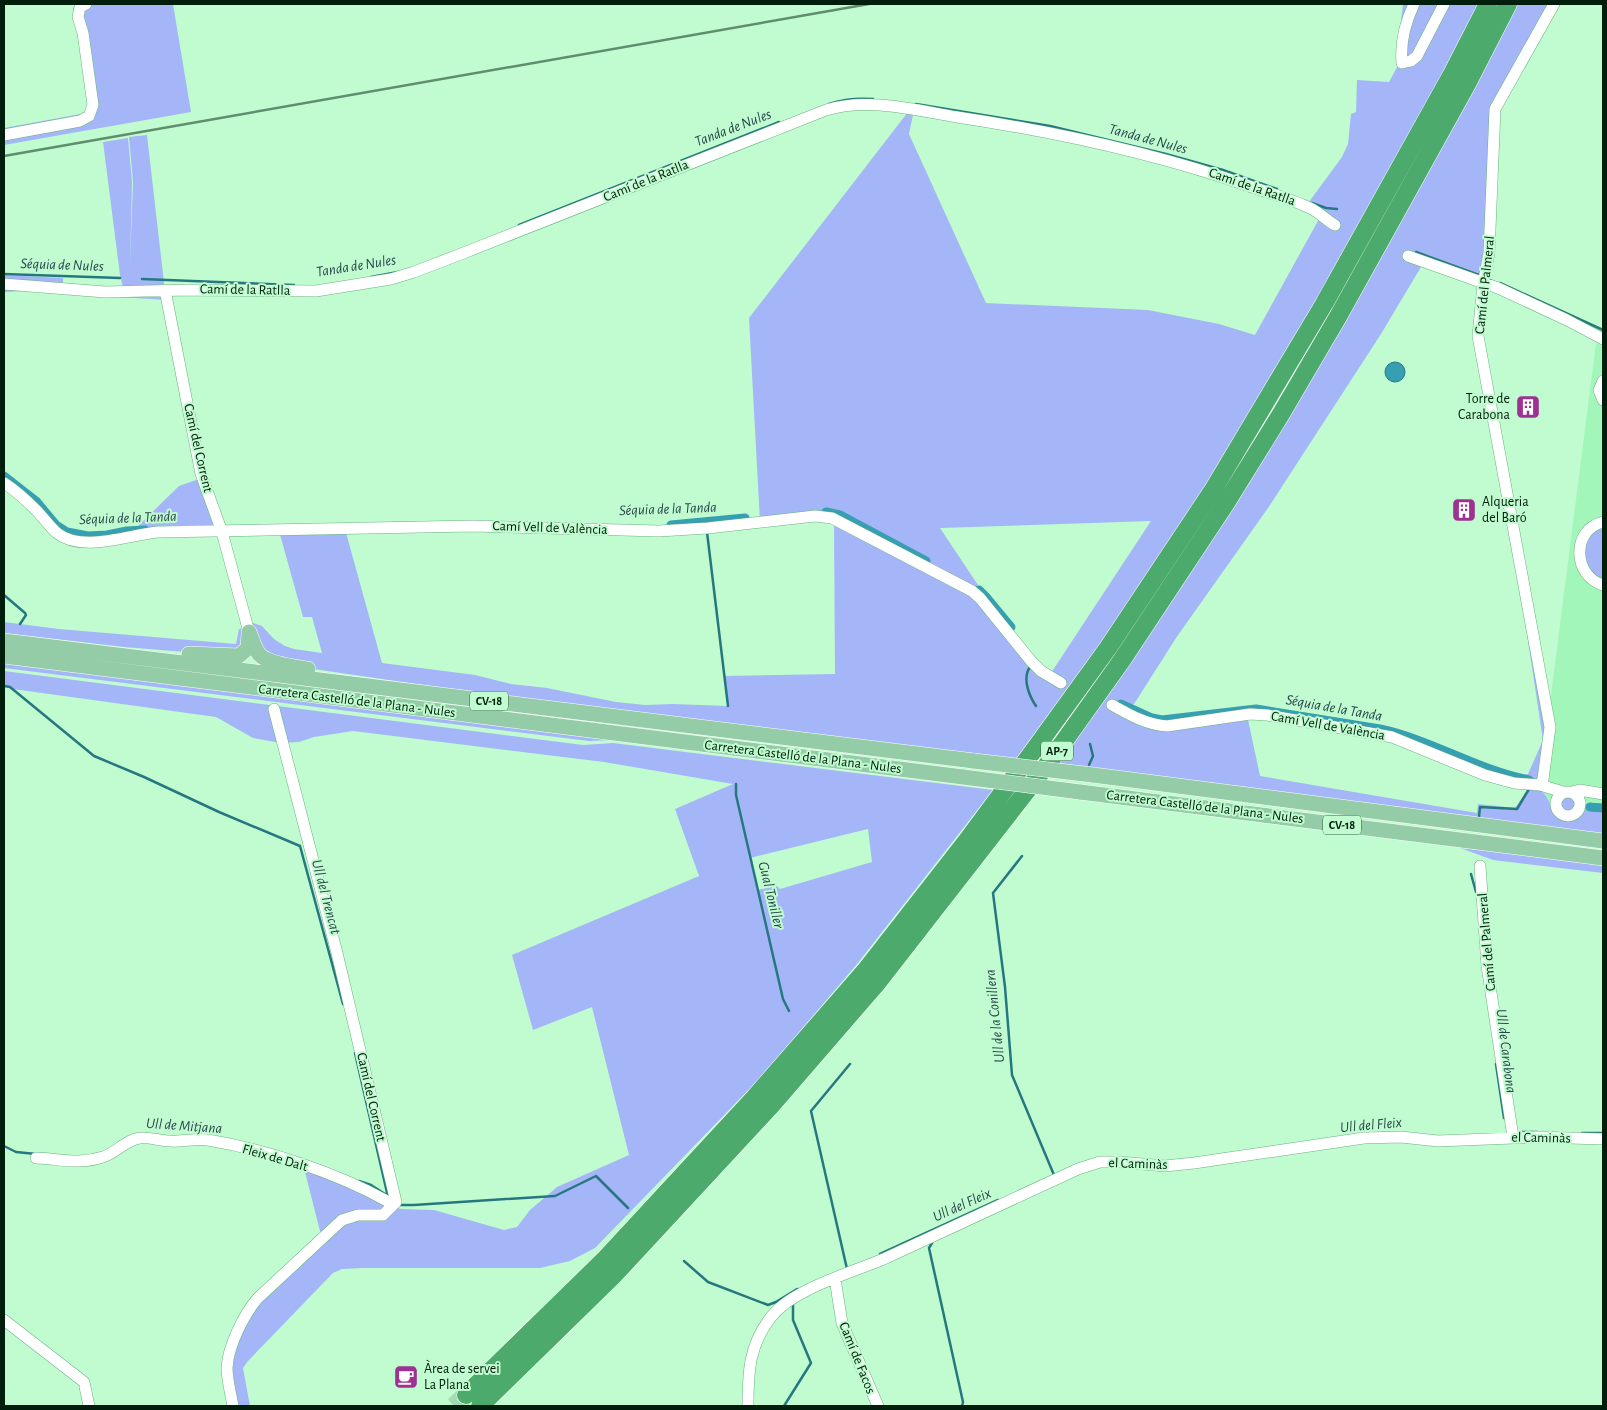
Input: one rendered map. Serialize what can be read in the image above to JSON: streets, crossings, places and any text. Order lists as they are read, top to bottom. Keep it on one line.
{"streets":{"highway":["AP-7"],"main road":["Carretera Castelló de la Plana - Nules","CV-18"],"street":["Camí de la Ratlla","Camí del Palmeral","Camí del Corrent","Camí Vell de València","el Caminàs","Fleix de Dalt","Camí de Facos"]},"crossings":[["Camí de la Ratlla","Camí del Corrent"],["Camí del Palmeral","Camí Vell de València"],["Camí del Palmeral","el Caminàs"],["Camí del Corrent","Camí Vell de València"],["Camí del Corrent","CV-18"],["Camí del Corrent","Fleix de Dalt"],["Carretera Castelló de la Plana - Nules","CV-18"],["el Caminàs","Camí de Facos"]],"water":["Tanda de Nules","Séquia de Nules","Séquia de la Tanda","Gual Toniller","Ull del Trencat","Ull de la Conillera","Ull de Carabona","Ull del Fleix","Ull de Mitjana"],"places":{"building":["Torre de Carabona","Alqueria del Baró"],"cafe":["Àrea de servei La Plana"]}}
